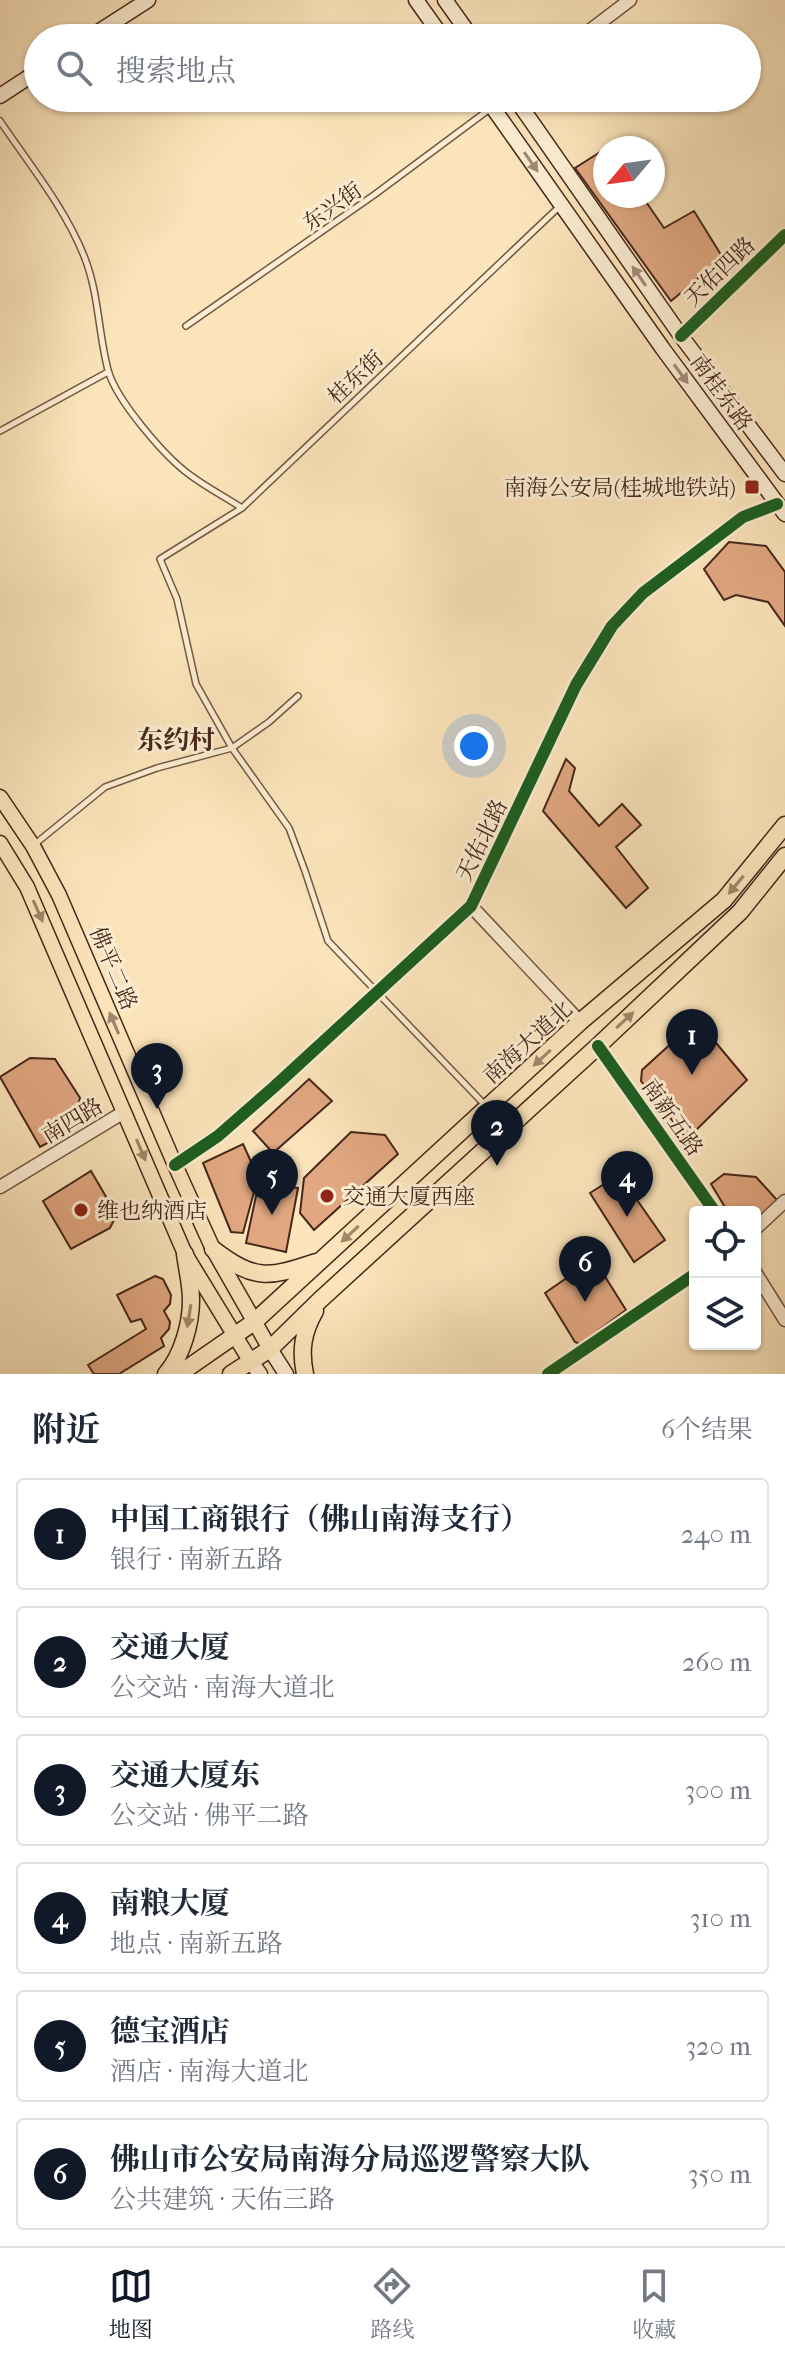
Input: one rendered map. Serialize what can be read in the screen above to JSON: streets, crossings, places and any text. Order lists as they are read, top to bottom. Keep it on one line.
{"streets":{"highway":["南海大道北"],"main road":["南桂东路","佛平二路"],"street":["天佑四路","天佑北路","南新五路","南四路"],"lane":["东兴街","桂东街"]},"crossings":[["天佑四路","南桂东路"],["桂东街","南桂东路"],["南桂东路","天佑北路"],["天佑北路","佛平二路"],["佛平二路","南海大道北"]],"districts":["东约村"],"places":{"transit":["南海公安局(桂城地铁站)"],"other":["交通大厦西座","维也纳酒店"]},"north":"bottom left","page":{"search":"搜索地点","pins":["1","3","2","5","4","6"],"heading":["附近","6个结果"],"list":[{"mark":"1","name":"中国工商银行（佛山南海支行）","note":"银行 · 南新五路","value":"240 m"},{"mark":"2","name":"交通大厦","note":"公交站 · 南海大道北","value":"260 m"},{"mark":"3","name":"交通大厦东","note":"公交站 · 佛平二路","value":"300 m"},{"mark":"4","name":"南粮大厦","note":"地点 · 南新五路","value":"310 m"},{"mark":"5","name":"德宝酒店","note":"酒店 · 南海大道北","value":"320 m"},{"mark":"6","name":"佛山市公安局南海分局巡逻警察大队","note":"公共建筑 · 天佑三路","value":"350 m"}],"nav":["地图","路线","收藏"]}}
